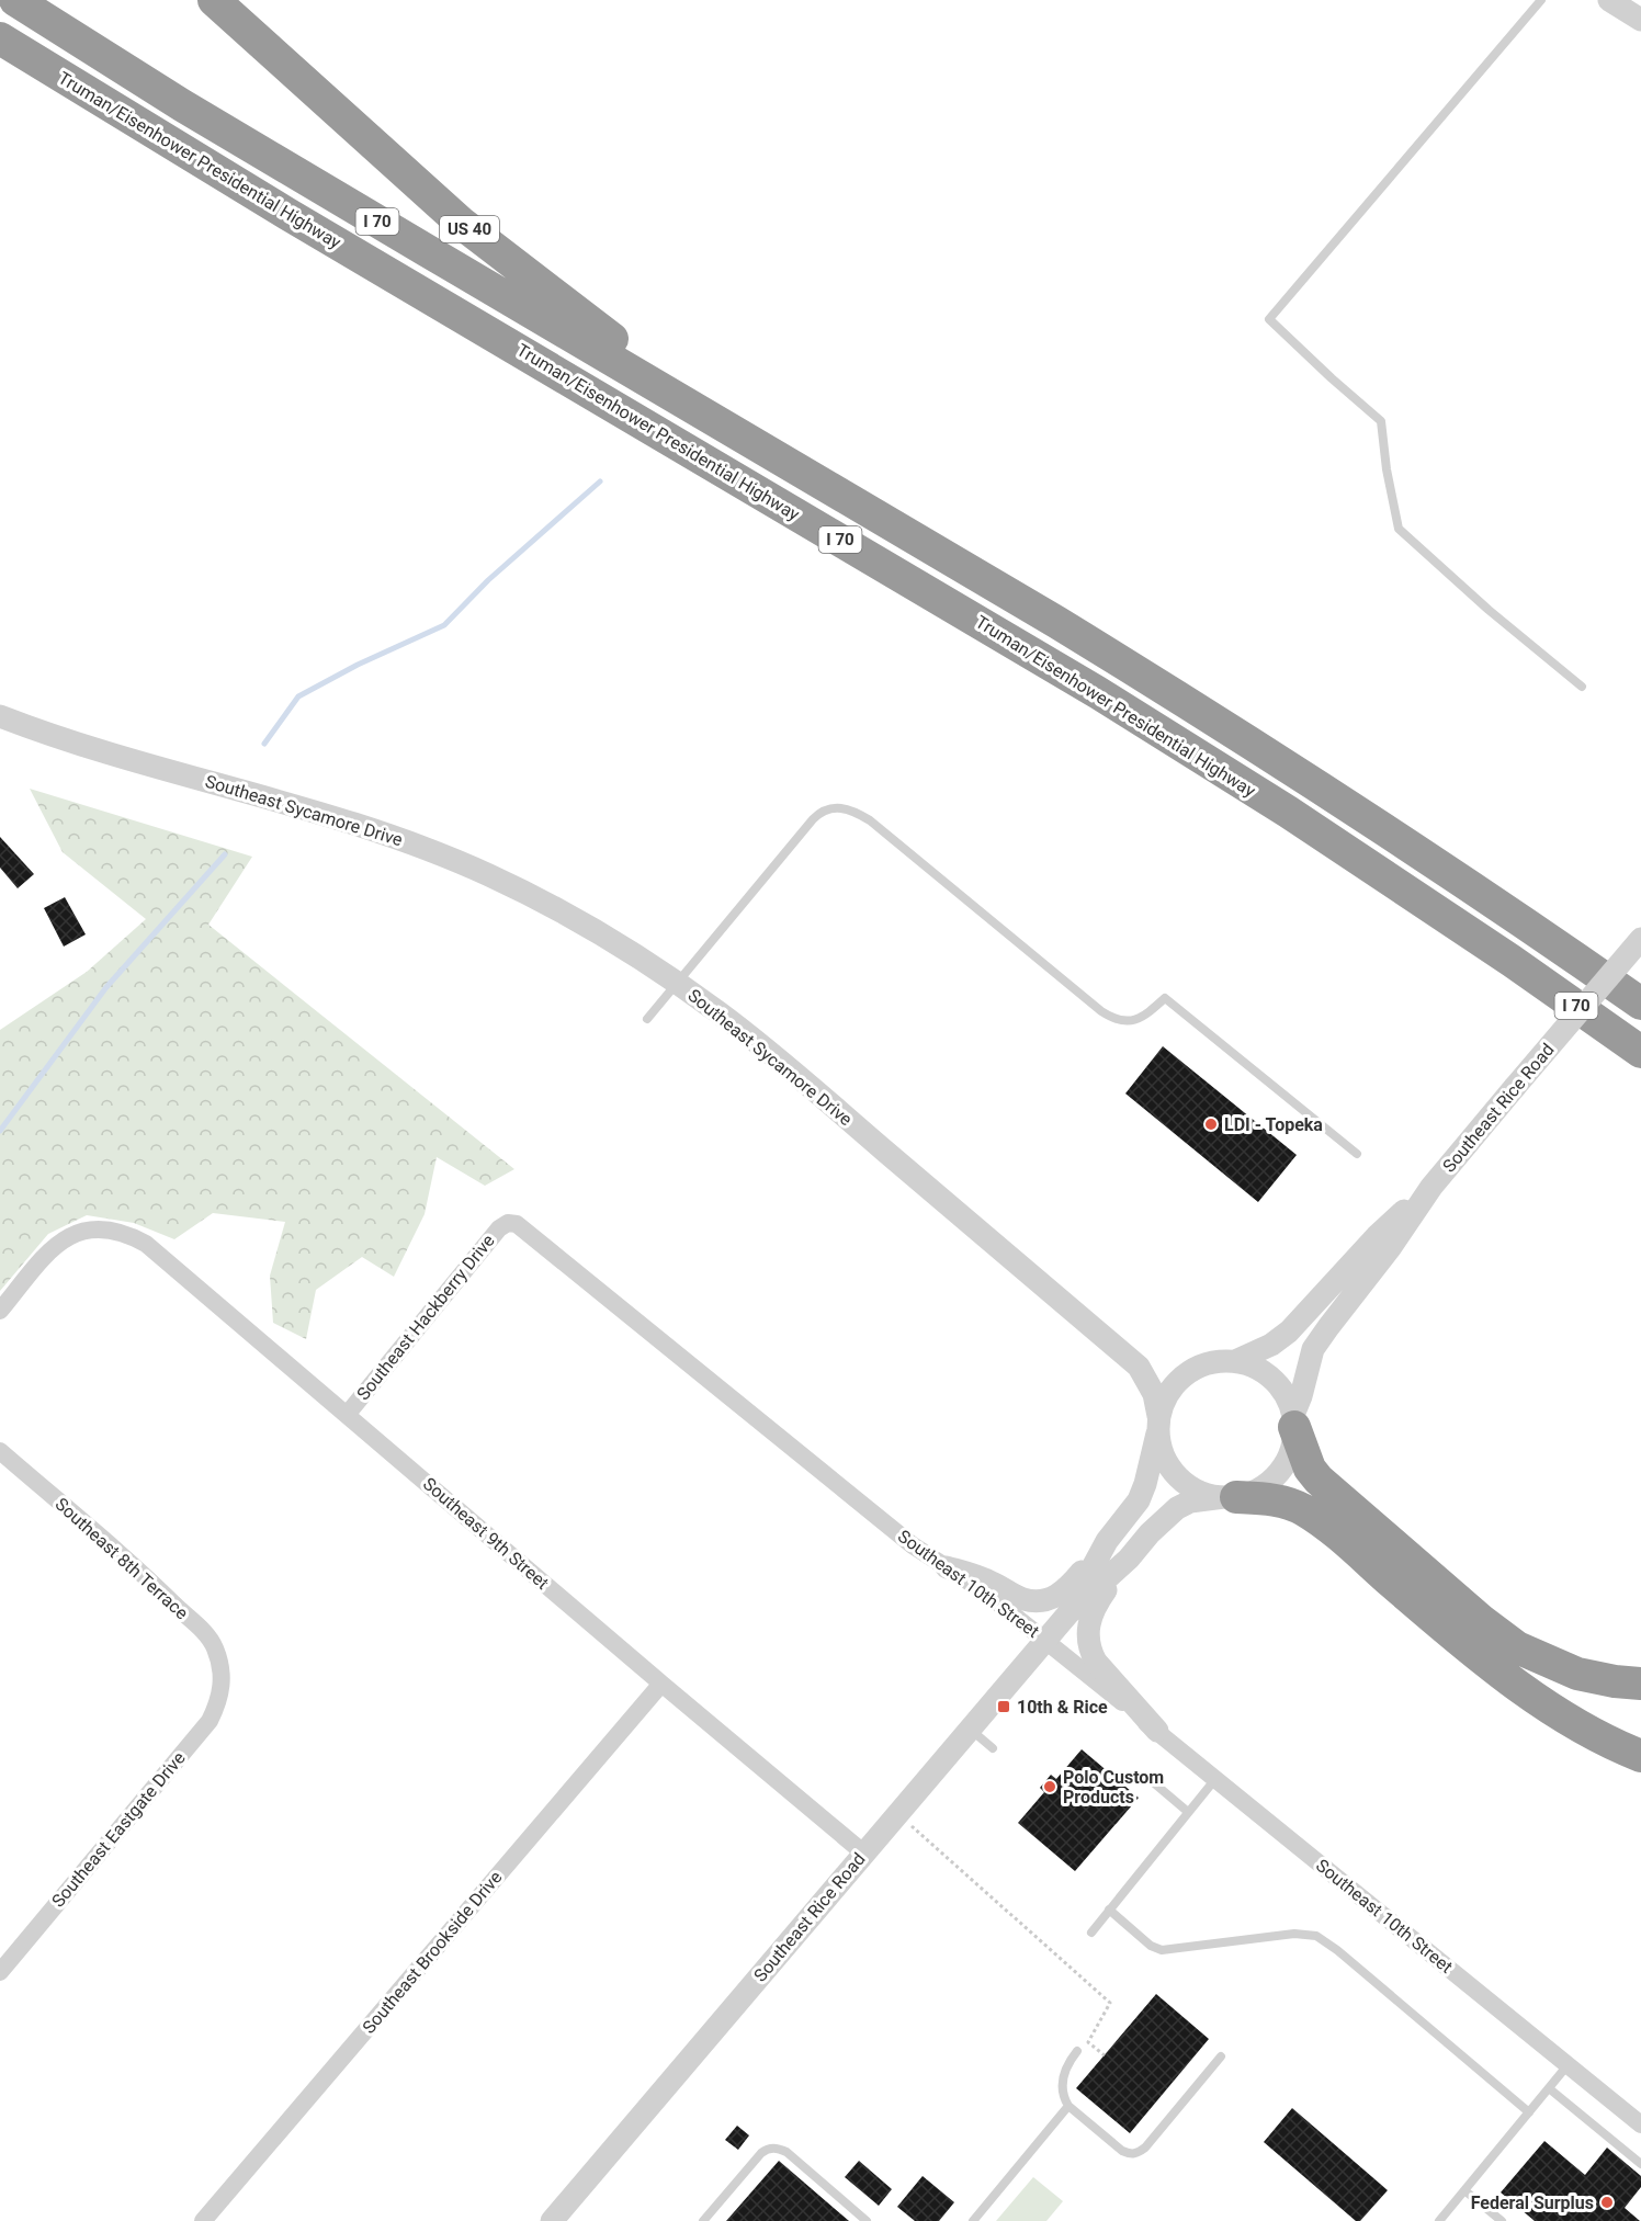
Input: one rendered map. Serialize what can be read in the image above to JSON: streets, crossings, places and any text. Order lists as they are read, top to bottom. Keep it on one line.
{"streets":{"highway":["Truman/Eisenhower Presidential Highway","I 70","US 40"],"street":["Southeast Sycamore Drive","Southeast Rice Road","Southeast Hackberry Drive","Southeast 9th Street","Southeast 8th Terrace","Southeast 10th Street","Southeast Eastgate Drive","Southeast Brookside Drive"]},"crossings":[["I 70","US 40"],["Southeast Sycamore Drive","Southeast Rice Road"],["Southeast Rice Road","Southeast 9th Street"],["Southeast Rice Road","Southeast 10th Street"],["Southeast Hackberry Drive","Southeast 9th Street"],["Southeast Hackberry Drive","Southeast 10th Street"],["Southeast 9th Street","Southeast Brookside Drive"],["Southeast 8th Terrace","Southeast Eastgate Drive"]],"places":{"other":["LDI - Topeka","Polo Custom Products","Federal Surplus"],"transit":["10th & Rice"]}}
